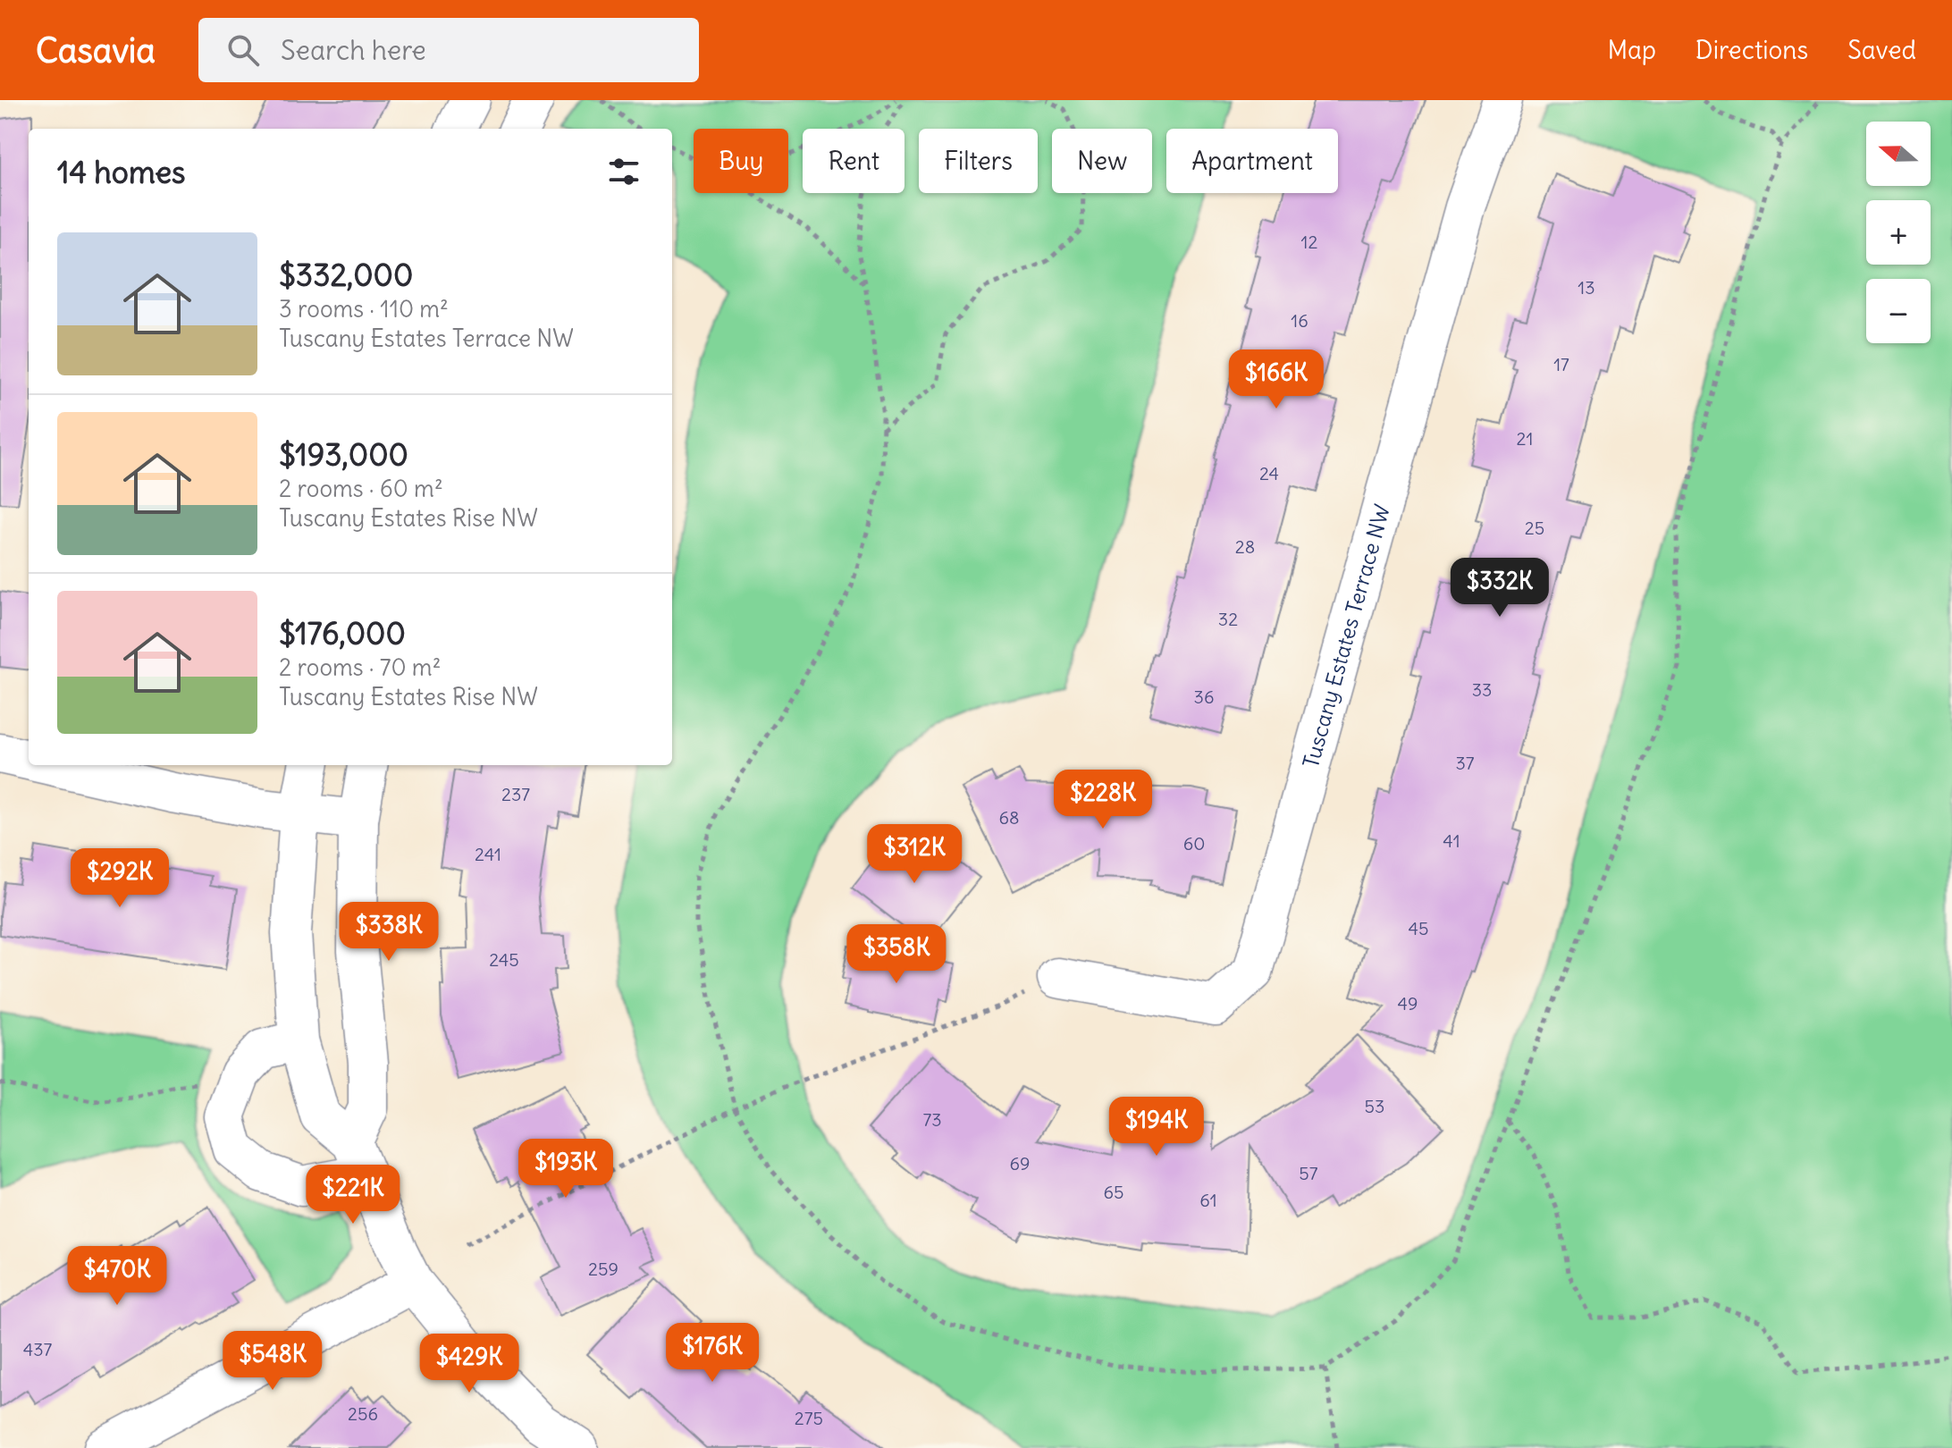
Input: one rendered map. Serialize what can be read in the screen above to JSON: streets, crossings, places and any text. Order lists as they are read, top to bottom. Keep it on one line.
{"streets":{"street":["Tuscany Estates Terrace NW"]},"house_numbers":["12","13","16","17","21","24","25","28","32","33","36","37","237","68","41","60","241","45","245","49","53","73","69","57","65","61","259","437","256","275"],"north":"left","page":{"header":"Casavia","search":"Search here","nav":["Map","Directions","Saved"],"map_buttons":["+","−"],"chip":["Buy","Rent","Filters","New","Apartment"],"heading":"14 homes","list":[{"name":"$332,000","note":"3 rooms · 110 m² · Tuscany Estates Terrace NW"},{"name":"$193,000","note":"2 rooms · 60 m² · Tuscany Estates Rise NW"},{"name":"$176,000","note":"2 rooms · 70 m² · Tuscany Estates Rise NW"}],"price":["$166K","$332K","$228K","$312K","$292K","$338K","$358K","$194K","$193K","$221K","$470K","$176K","$548K","$429K"]}}
